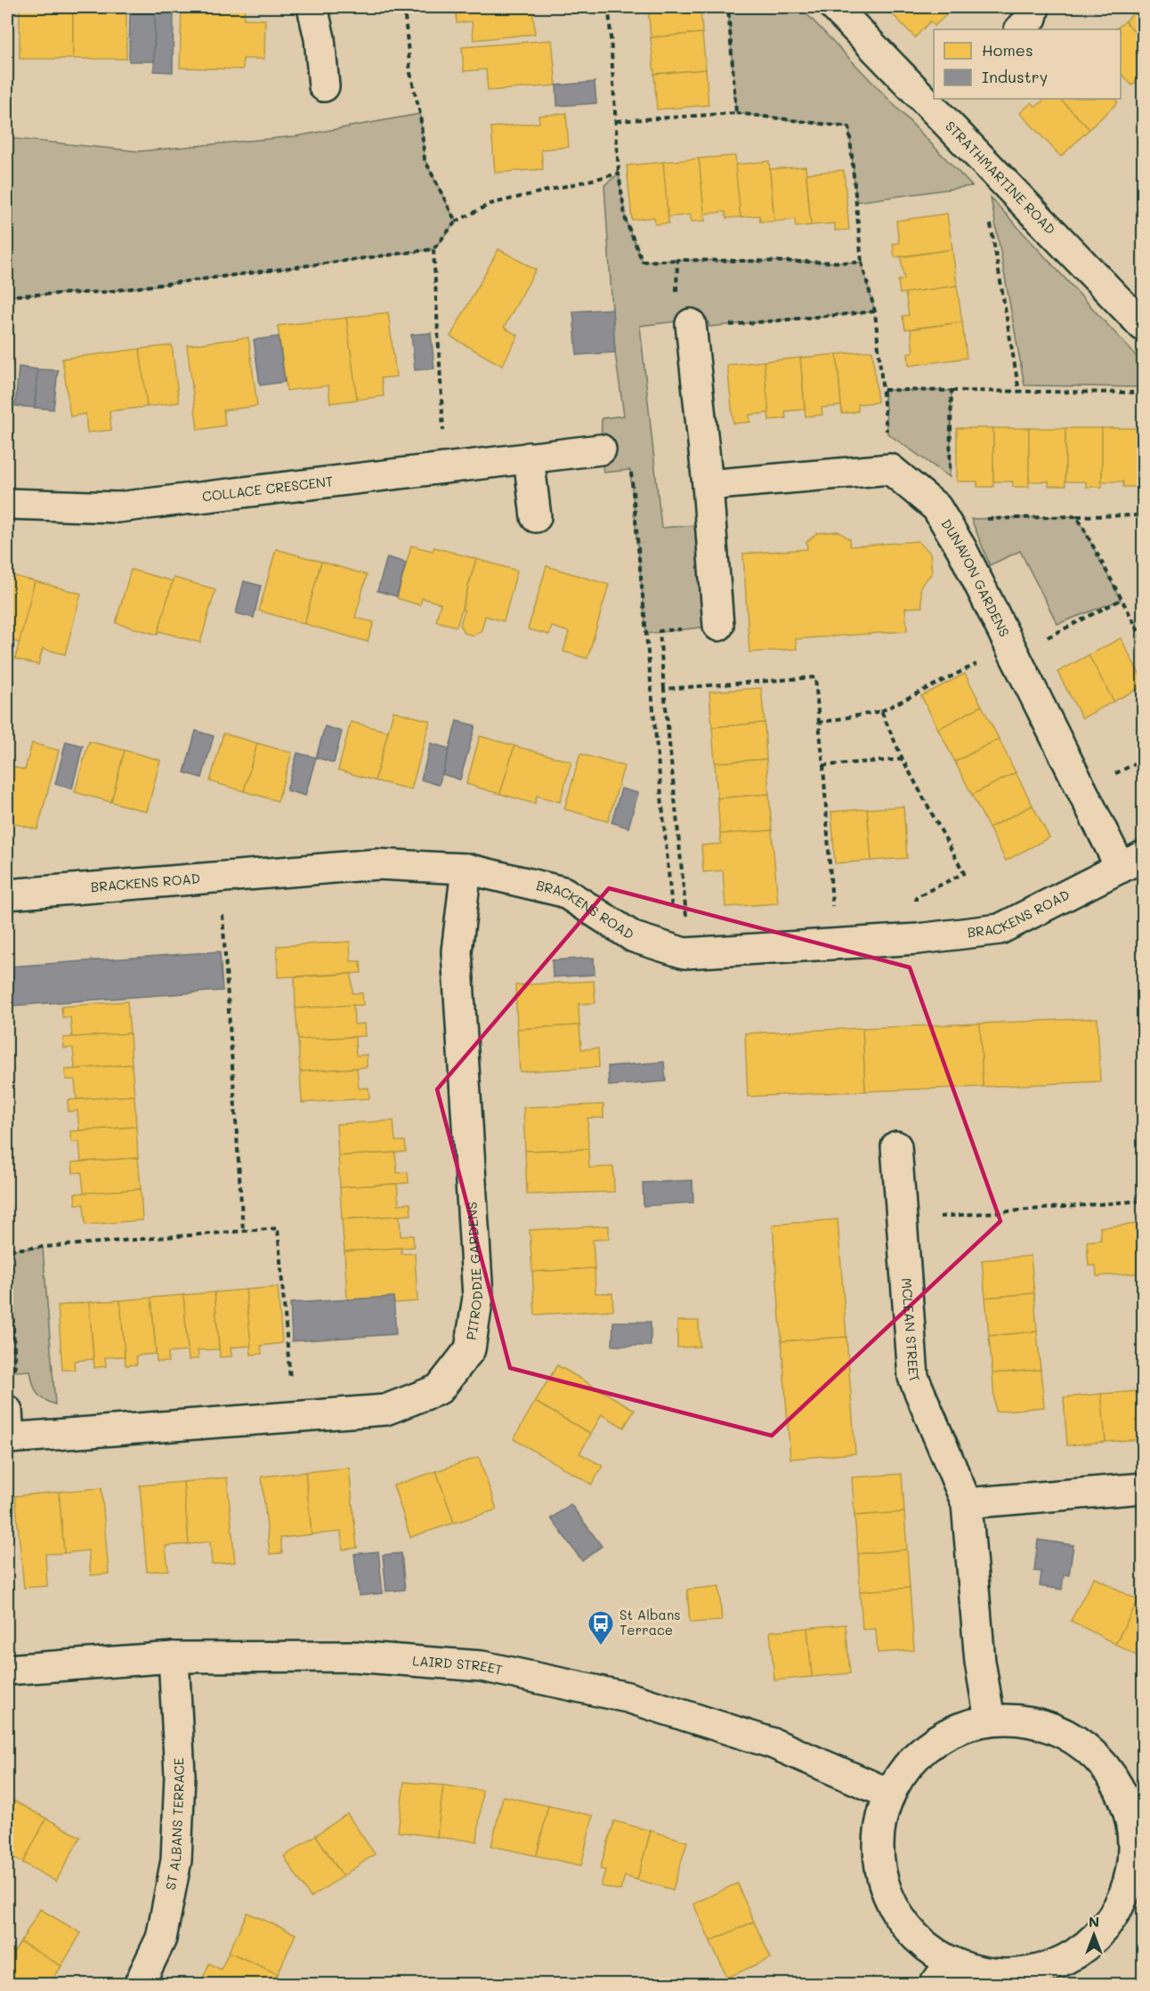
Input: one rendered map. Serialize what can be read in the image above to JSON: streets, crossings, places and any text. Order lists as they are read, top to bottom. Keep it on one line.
{"streets":{"street":["STRATHMARTINE ROAD","COLLACE CRESCENT","DUNAVON GARDENS","BRACKENS ROAD","PITRODDIE GARDENS","MCLEAN STREET","LAIRD STREET","ST ALBANS TERRACE"]},"crossings":[["DUNAVON GARDENS","BRACKENS ROAD"],["BRACKENS ROAD","PITRODDIE GARDENS"],["LAIRD STREET","ST ALBANS TERRACE"]],"places":{"bus stop":["St Albans Terrace"]},"legend":["Homes","Industry"],"north":"top"}
